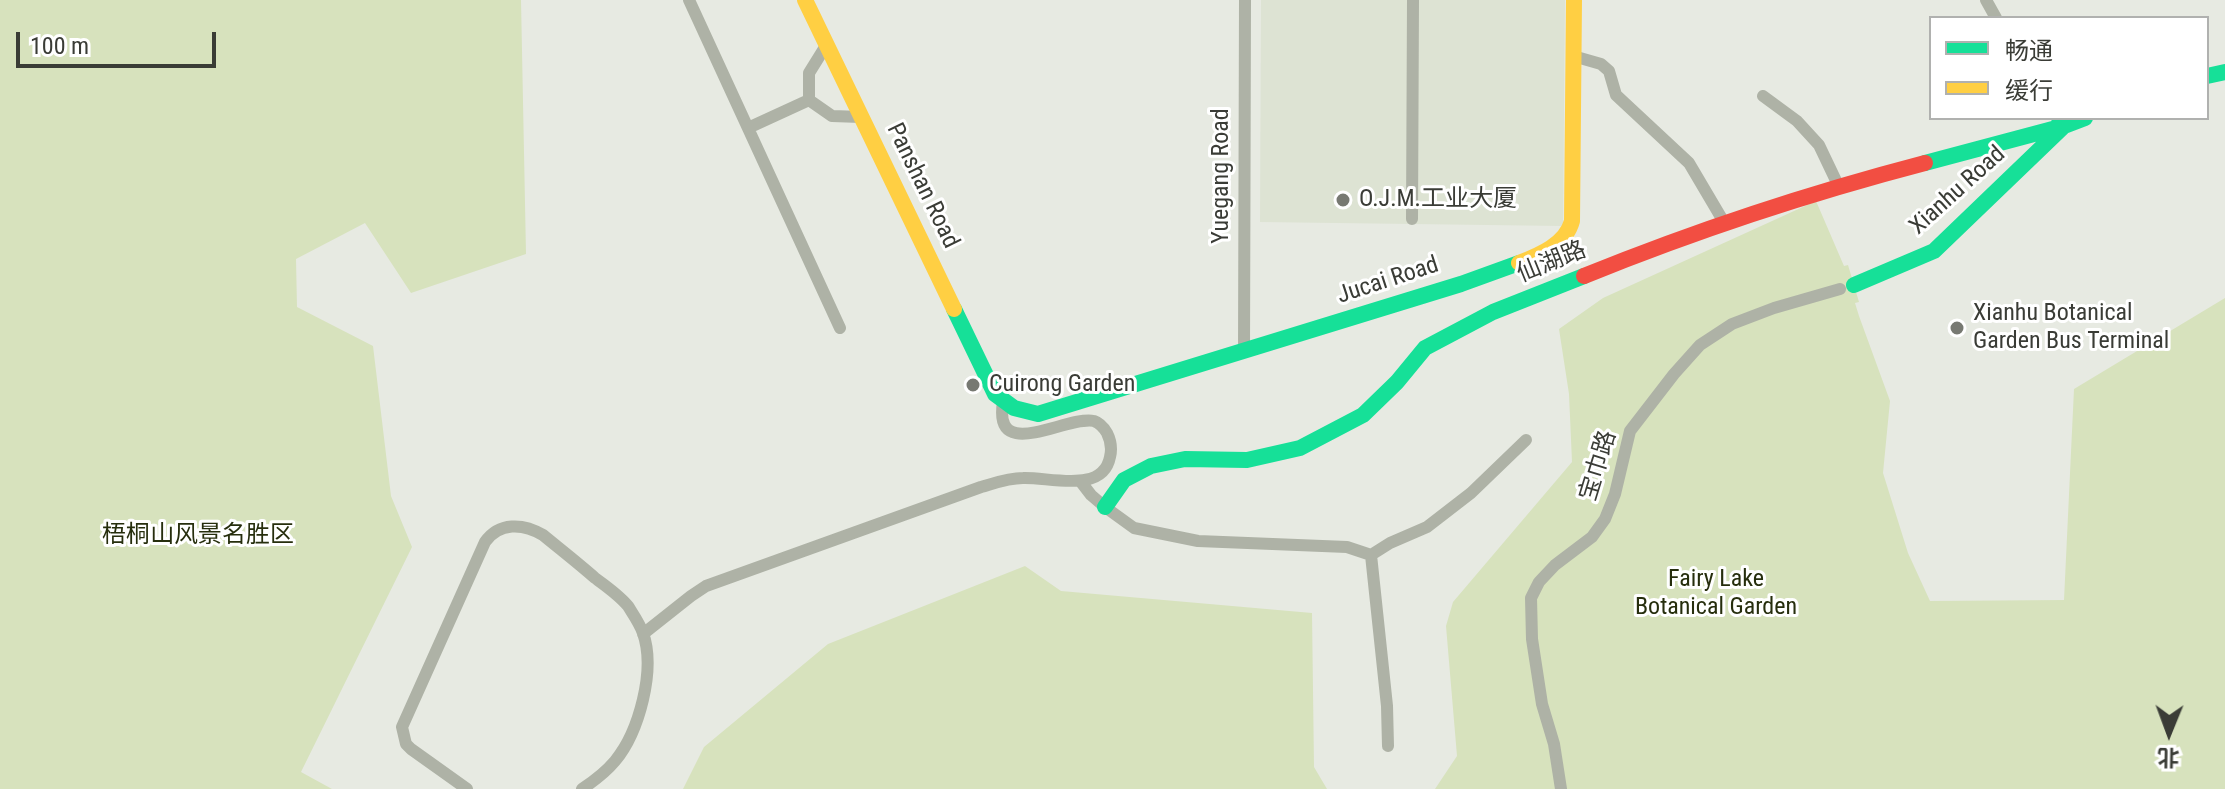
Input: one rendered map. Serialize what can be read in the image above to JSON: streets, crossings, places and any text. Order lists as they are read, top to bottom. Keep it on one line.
{"streets":{"street":["Yuegang Road","Panshan Road","Xianhu Road","仙湖路","Jucai Road","宝巾路"]},"crossings":[["Yuegang Road","Jucai Road"],["Panshan Road","Jucai Road"],["Xianhu Road","仙湖路"],["Xianhu Road","宝巾路"]],"parks":["梧桐山风景名胜区","Fairy Lake Botanical Garden"],"places":["O.J.M.工业大厦","Xianhu Botanical Garden Bus Terminal","Cuirong Garden"],"legend":["畅通","缓行"],"scale_bar":"100 m","north":"bottom"}
